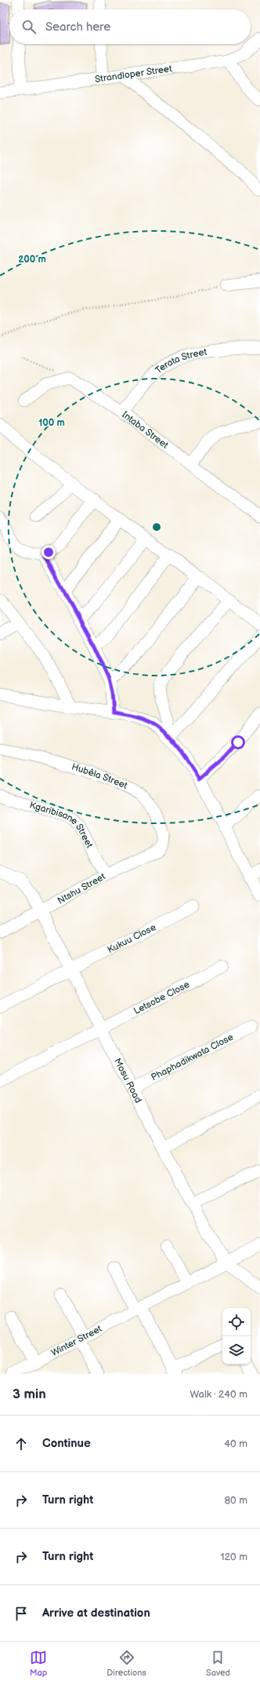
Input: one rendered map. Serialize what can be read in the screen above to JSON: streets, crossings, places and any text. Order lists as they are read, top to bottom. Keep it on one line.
{"streets":{"street":["Strandloper Street","Terata Street","Intaba Street","Hubêla Street","Kgaribisane Street","Ntshu Street","Kukuu Close","Letsobe Close","Phaphadikwata Close","Mosu Road","Winter Street"]},"crossings":[["Terata Street","Intaba Street"],["Hubêla Street","Ntshu Street"],["Kgaribisane Street","Ntshu Street"],["Ntshu Street","Mosu Road"],["Kukuu Close","Mosu Road"],["Letsobe Close","Mosu Road"],["Phaphadikwata Close","Mosu Road"],["Mosu Road","Winter Street"]],"page":{"search":"Search here","heading":["3 min","Walk · 240 m"],"list":[["Continue","40 m"],["Turn right","80 m"],["Turn right","120 m"],"Arrive at destination"],"nav":["Map","Directions","Saved"]},"rings":["200 m","100 m"]}
